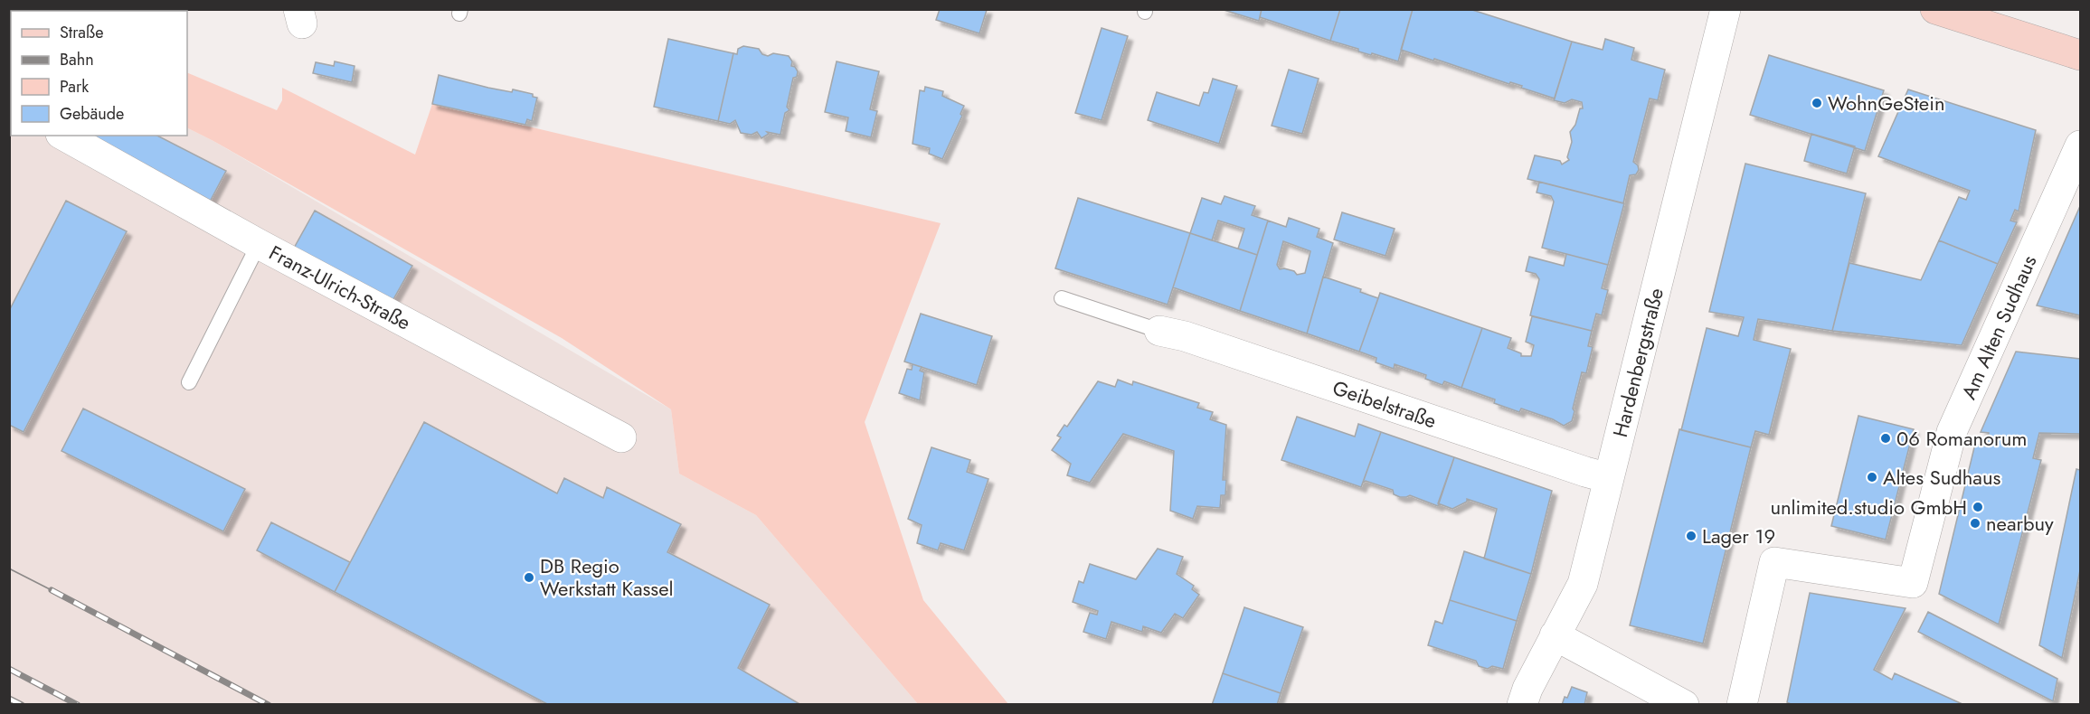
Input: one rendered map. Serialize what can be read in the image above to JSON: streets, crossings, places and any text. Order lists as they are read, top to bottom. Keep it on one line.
{"streets":{"street":["Franz-Ulrich-Straße","Am Alten Sudhaus","Hardenbergstraße","Geibelstraße"]},"crossings":[["Hardenbergstraße","Geibelstraße"]],"places":["WohnGeStein","06 Romanorum","Altes Sudhaus","unlimited.studio GmbH","nearbuy","Lager 19","DB Regio Werkstatt Kassel"],"legend":["Straße","Bahn","Park","Gebäude"]}
